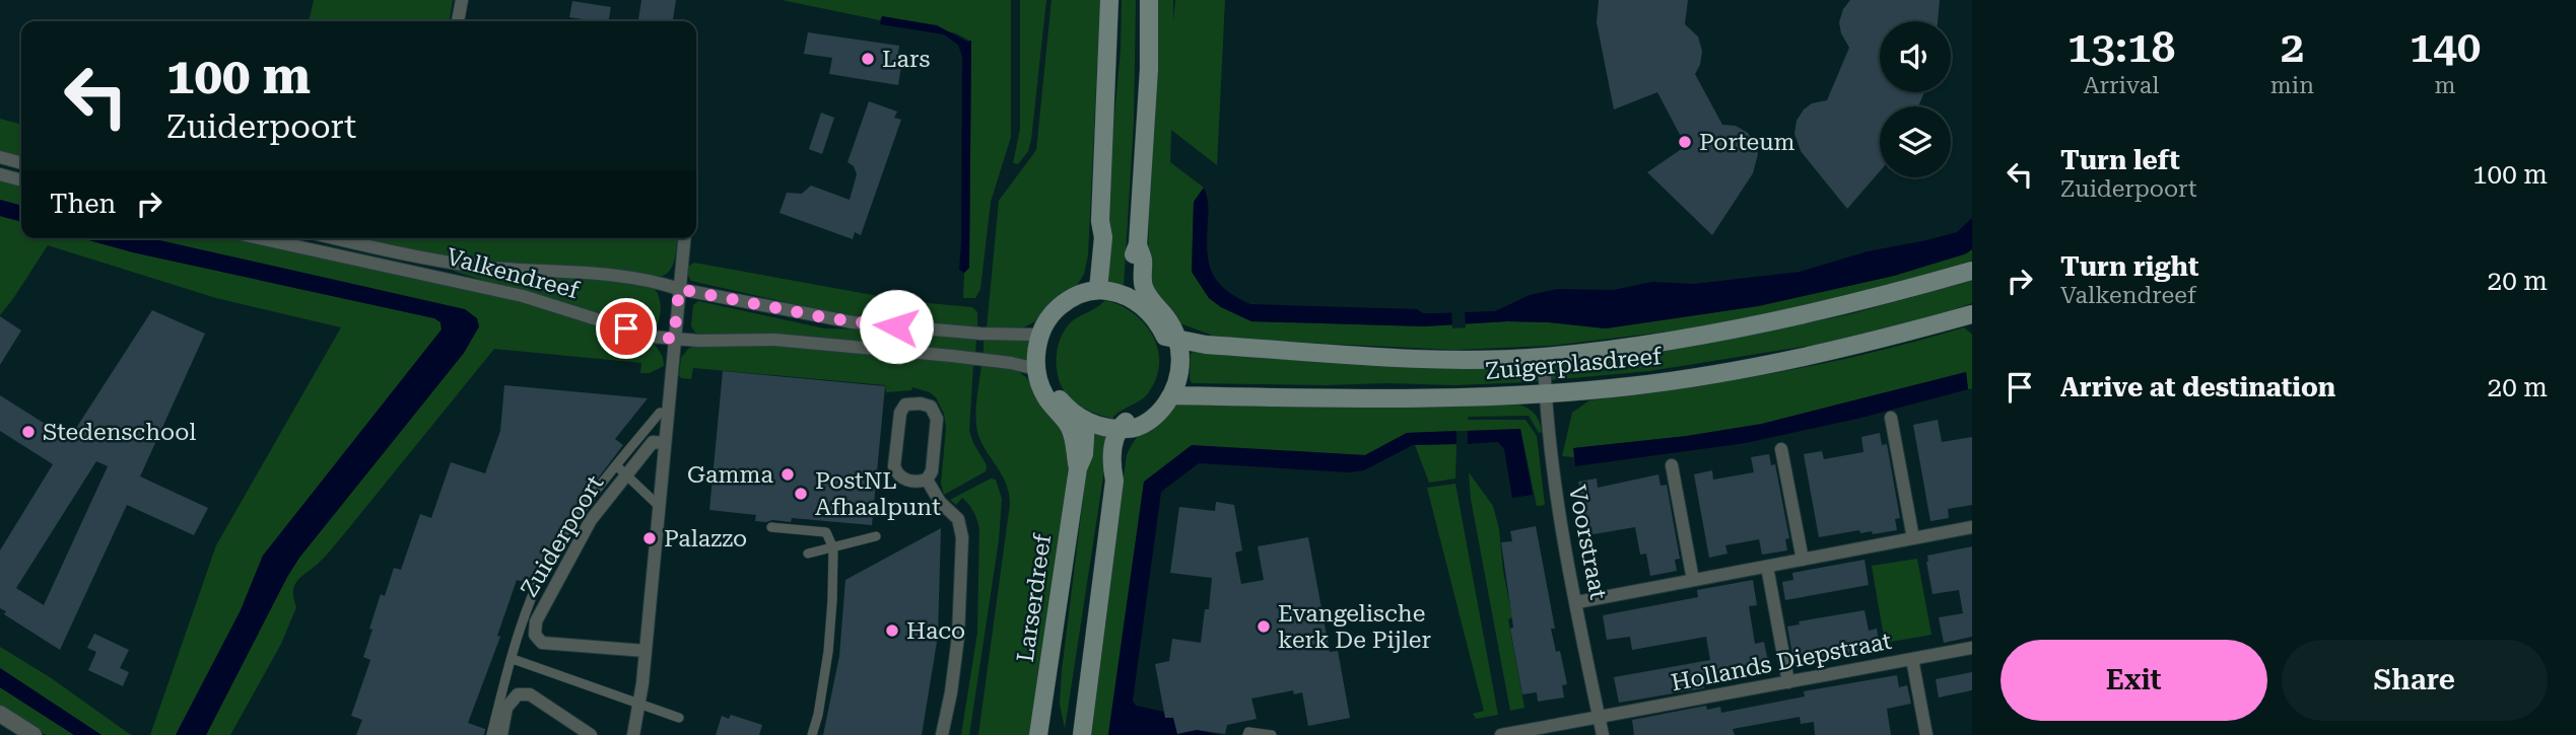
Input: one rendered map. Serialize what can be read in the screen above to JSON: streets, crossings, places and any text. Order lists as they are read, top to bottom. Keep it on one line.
{"streets":{"main road":["Zuigerplasdreef","Larserdreef"],"street":["Valkendreef","Zuiderpoort","Voorstraat","Hollands Diepstraat"]},"crossings":[["Valkendreef","Zuigerplasdreef"],["Valkendreef","Larserdreef"],["Zuigerplasdreef","Voorstraat"],["Zuigerplasdreef","Larserdreef"],["Voorstraat","Hollands Diepstraat"]],"places":["Lars","Porteum","Stedenschool","Gamma","PostNL Afhaalpunt","Palazzo","Evangelische kerk De Pijler","Haco"],"page":{"eta":["13:18","Arrival","2","min","140","m"],"turn":["100 m","Zuiderpoort"],"list":[{"name":"Turn left","note":"Zuiderpoort","value":"100 m"},{"name":"Turn right","note":"Valkendreef","value":"20 m"},{"name":"Arrive at destination","value":"20 m"}],"then":"Then","buttons":["Exit","Share"]}}
